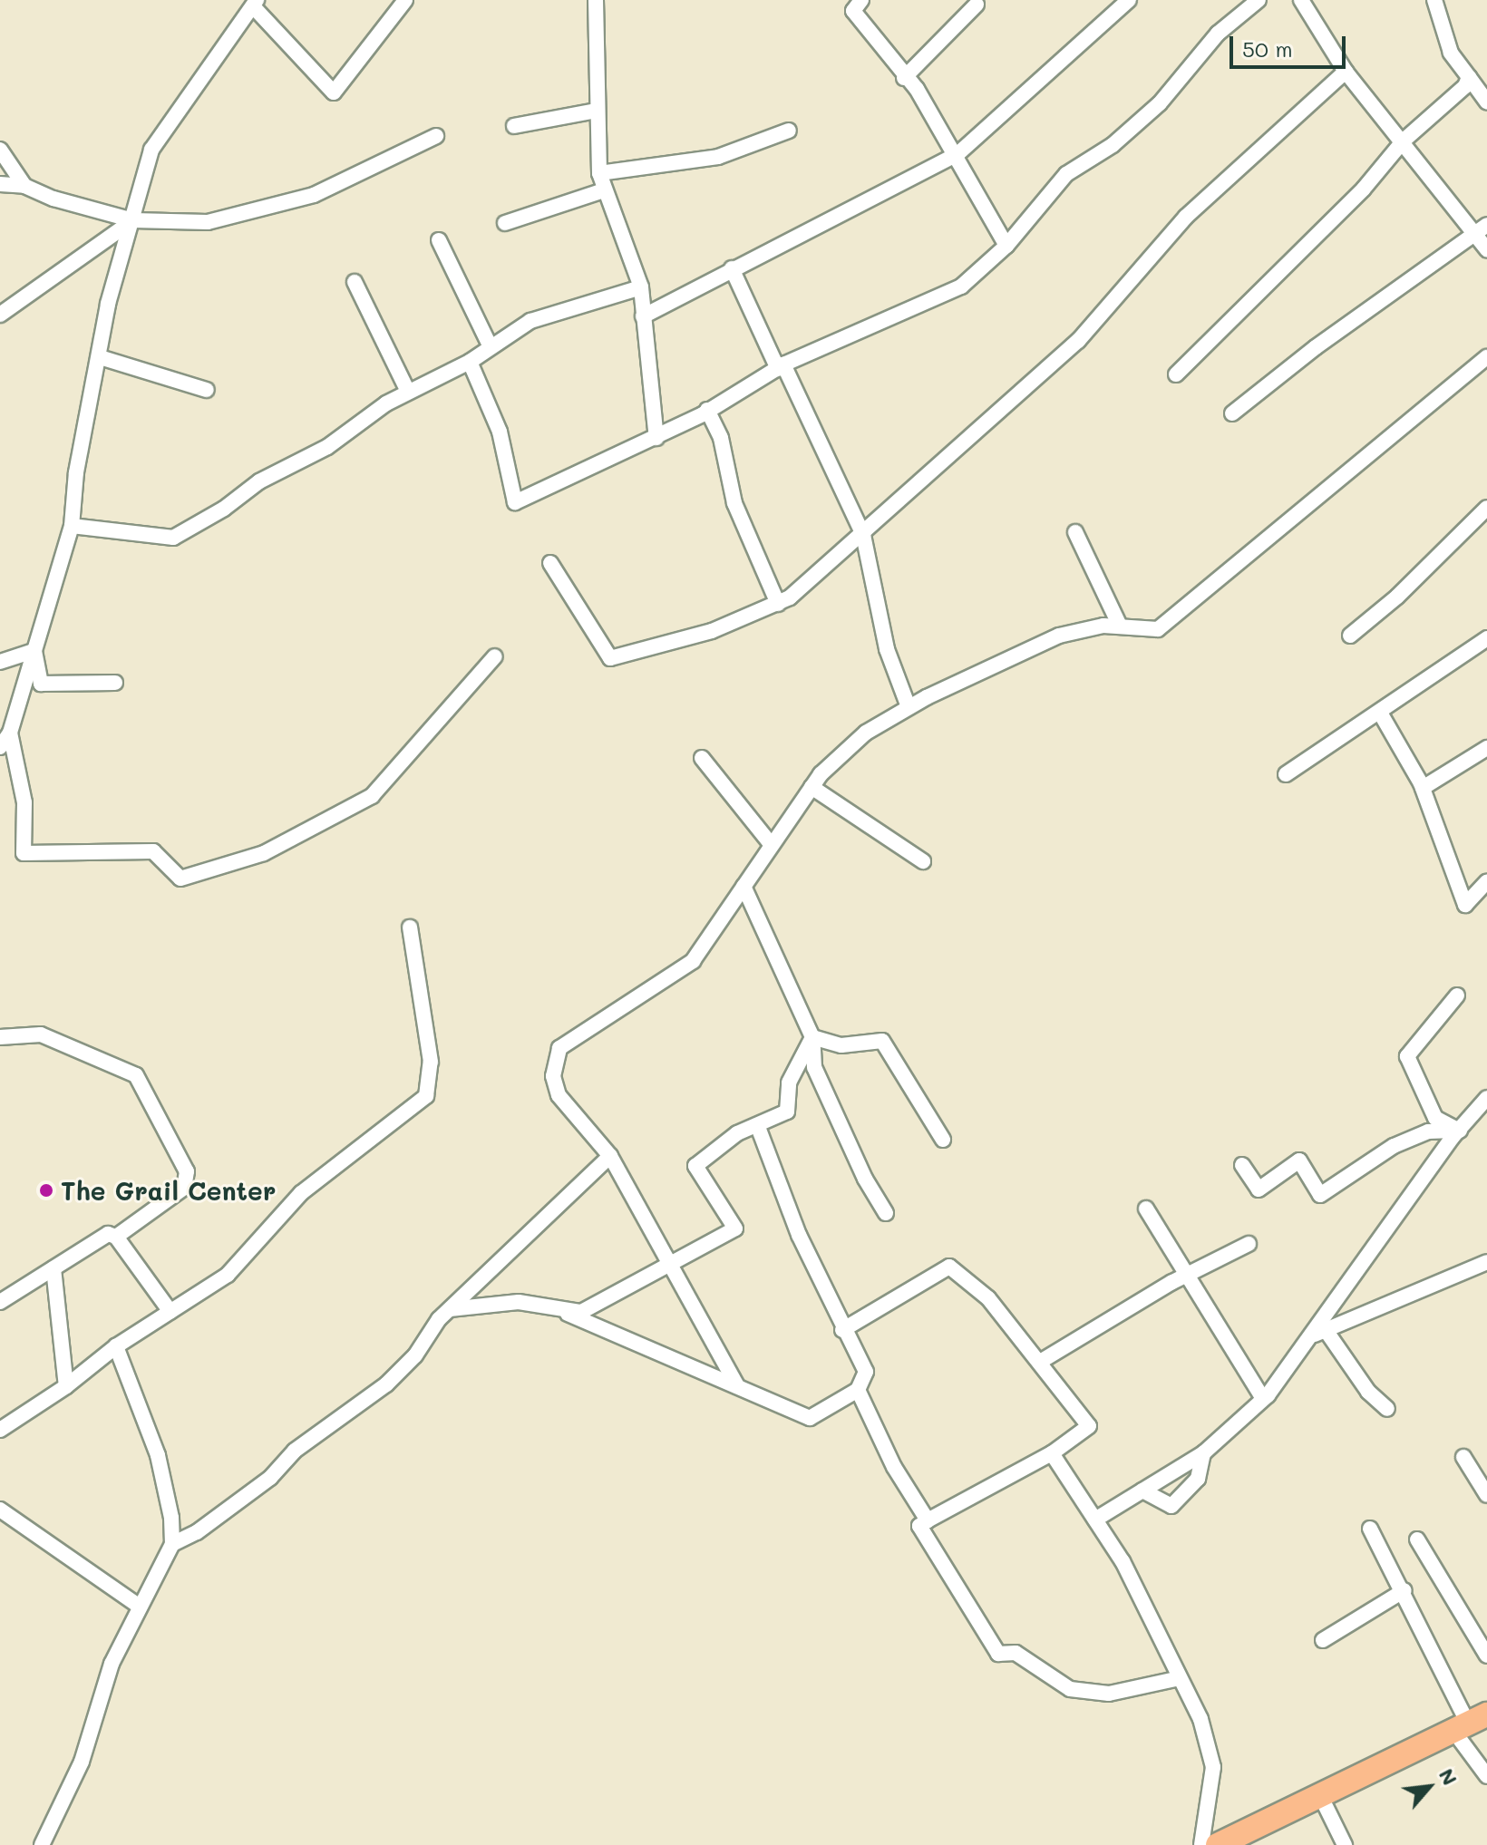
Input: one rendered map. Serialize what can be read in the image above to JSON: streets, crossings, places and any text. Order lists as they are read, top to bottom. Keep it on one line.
{"places":["The Grail Center"],"scale_bar":"50 m","north":"top right"}
